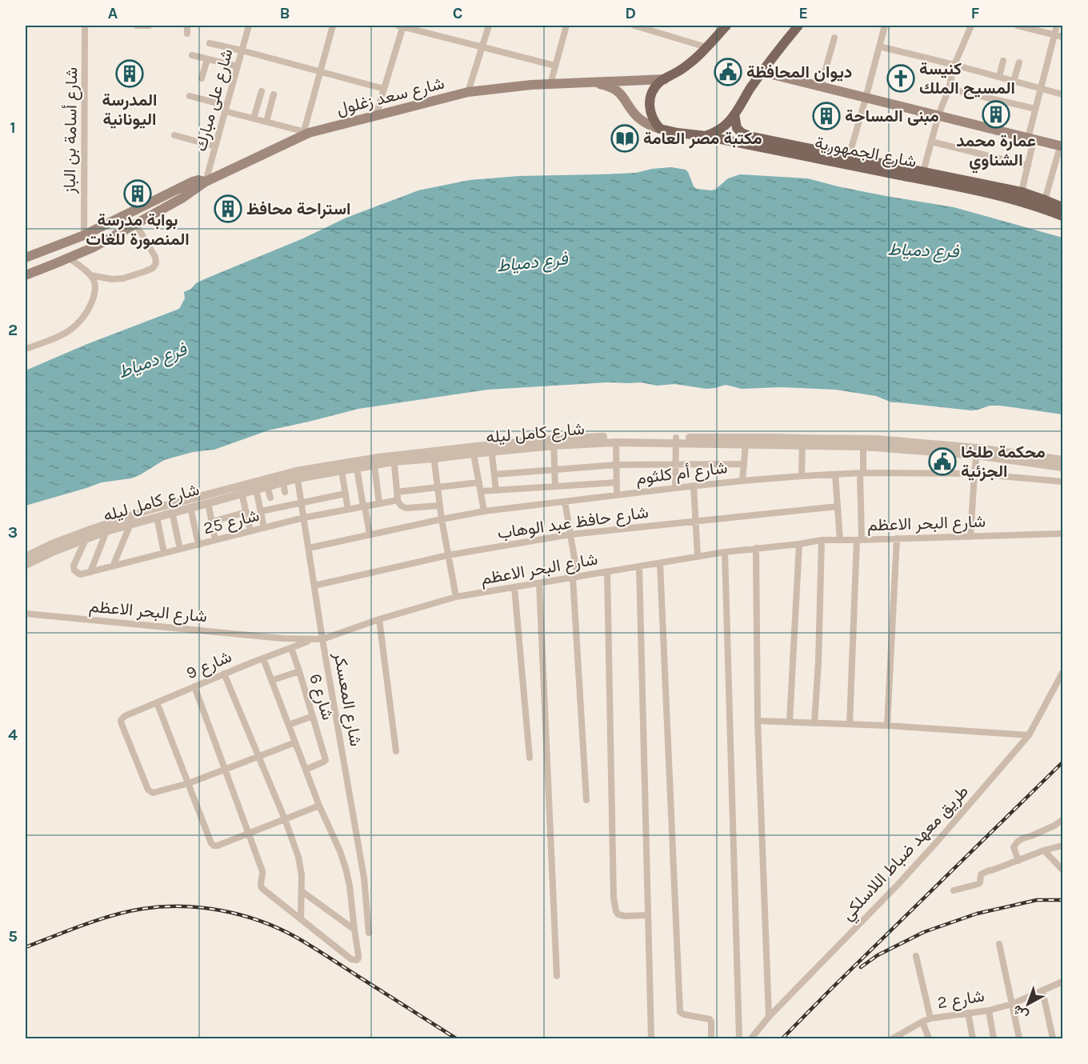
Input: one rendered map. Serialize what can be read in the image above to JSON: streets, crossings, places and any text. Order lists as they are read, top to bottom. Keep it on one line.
{"streets":{"main road":["شارع سعد زغلول","شارع الجمهورية"],"street":["شارع على مبارك","شارع أسامة بن الباز","شارع كامل ليله","شارع أم كلثوم","شارع 25","شارع حافظ عبد الوهاب","شارع البحر الاعظم","شارع 9","شارع 6","شارع المعسكر","طريق معهد ضباط اللاسلكي","شارع 2"]},"crossings":[["شارع سعد زغلول","شارع على مبارك"],["شارع سعد زغلول","شارع أسامة بن الباز"],["شارع سعد زغلول","شارع الجمهورية"],["شارع كامل ليله","شارع المعسكر"],["شارع أم كلثوم","شارع المعسكر"],["شارع 25","شارع المعسكر"],["شارع حافظ عبد الوهاب","شارع المعسكر"],["شارع البحر الاعظم","شارع 9"],["شارع البحر الاعظم","شارع المعسكر"],["شارع 9","شارع 6"]],"water":["فرع دمياط"],"places":{"public building":["ديوان المحافظة","محكمة طلخا الجزئية"],"building":["المدرسة اليونانية","عمارة محمد الشناوي","مبنى المساحة","بوابة مدرسة المنصورة للغات","استراحة محافظ"],"church":["كنيسة المسيح الملك"],"library":["مكتبة مصر العامة"]},"north":"bottom left","grid":{"columns":["A","B","C","D","E","F"],"rows":["1","2","3","4","5"]}}
